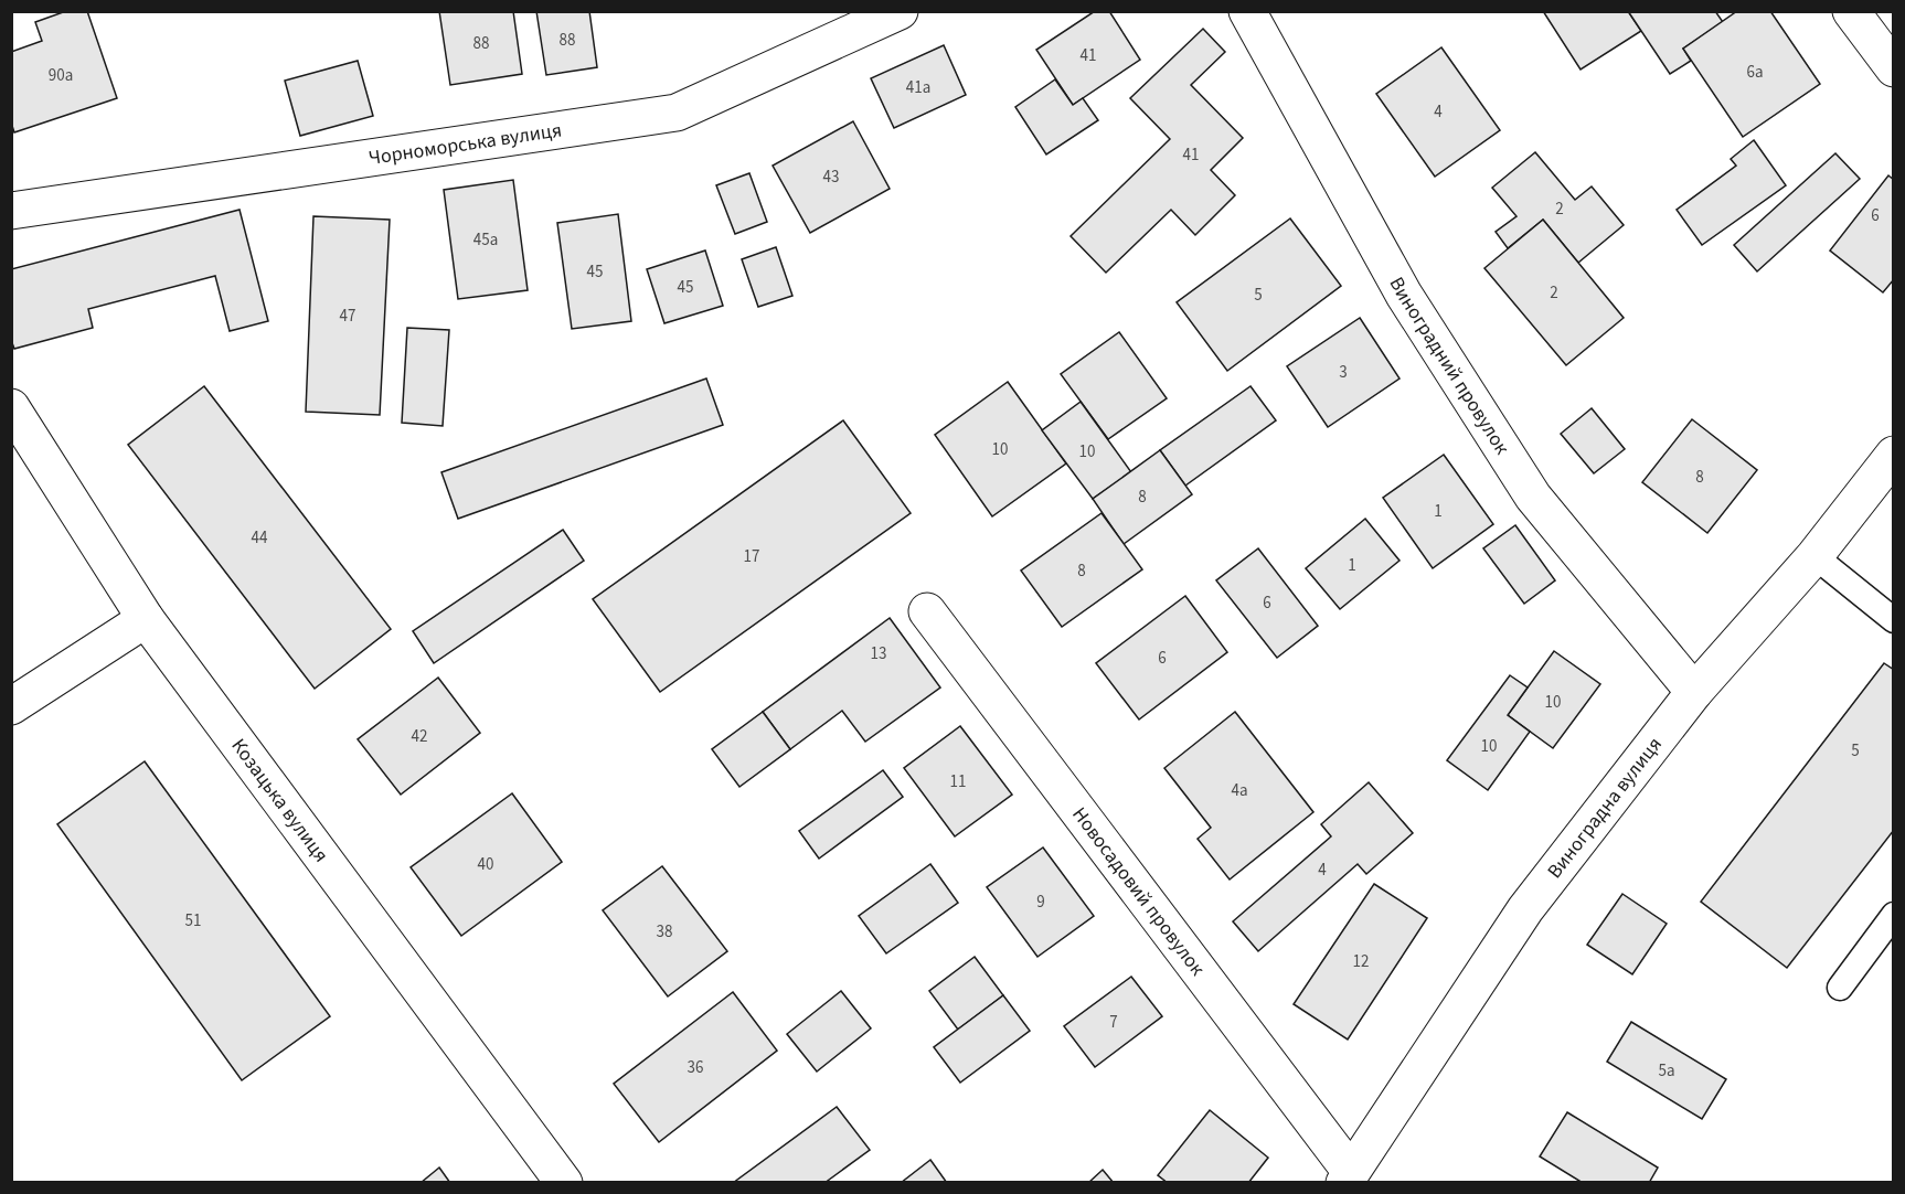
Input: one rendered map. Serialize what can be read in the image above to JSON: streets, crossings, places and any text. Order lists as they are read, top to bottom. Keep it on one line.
{"streets":{"street":["Чорноморська вулиця","Виноградний провулок","Козацька вулиця","Виноградна вулиця","Новосадовий провулок"]},"crossings":[["Виноградний провулок","Виноградна вулиця"],["Виноградна вулиця","Новосадовий провулок"]],"house_numbers":["88","88","41","6а","90а","41а","4","41","43","2","6","45а","45","45","2","5","47","3","10","10","8","8","1","44","17","1","8","6","13","6","10","42","10","5","11","4а","40","4","9","51","38","12","7","36","5а"]}
